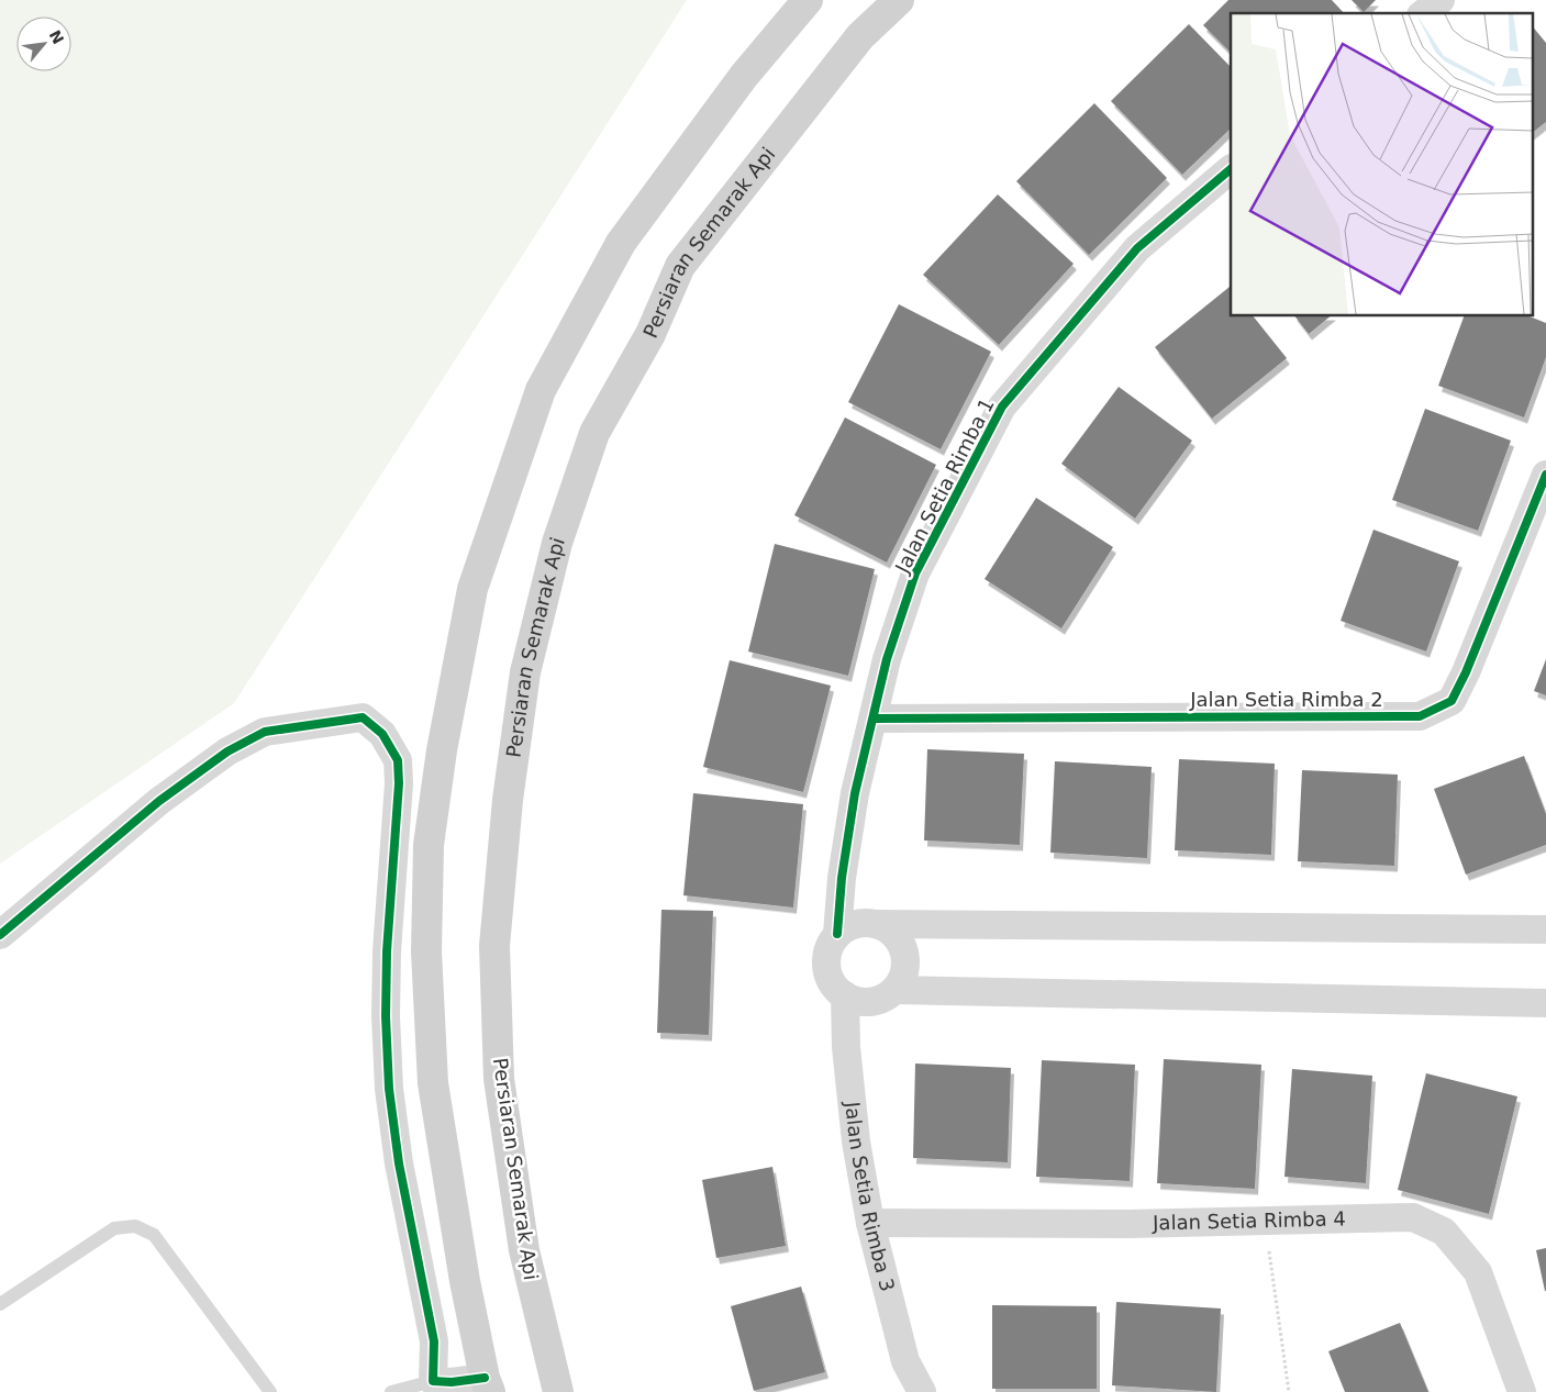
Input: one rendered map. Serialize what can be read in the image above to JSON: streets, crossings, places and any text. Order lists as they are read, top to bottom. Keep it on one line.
{"streets":{"main road":["Persiaran Semarak Api"],"street":["Jalan Setia Rimba 1","Jalan Setia Rimba 2","Jalan Setia Rimba 3","Jalan Setia Rimba 4"]},"crossings":[["Jalan Setia Rimba 1","Jalan Setia Rimba 2"],["Jalan Setia Rimba 1","Jalan Setia Rimba 3"],["Jalan Setia Rimba 3","Jalan Setia Rimba 4"]],"north":"top right"}
